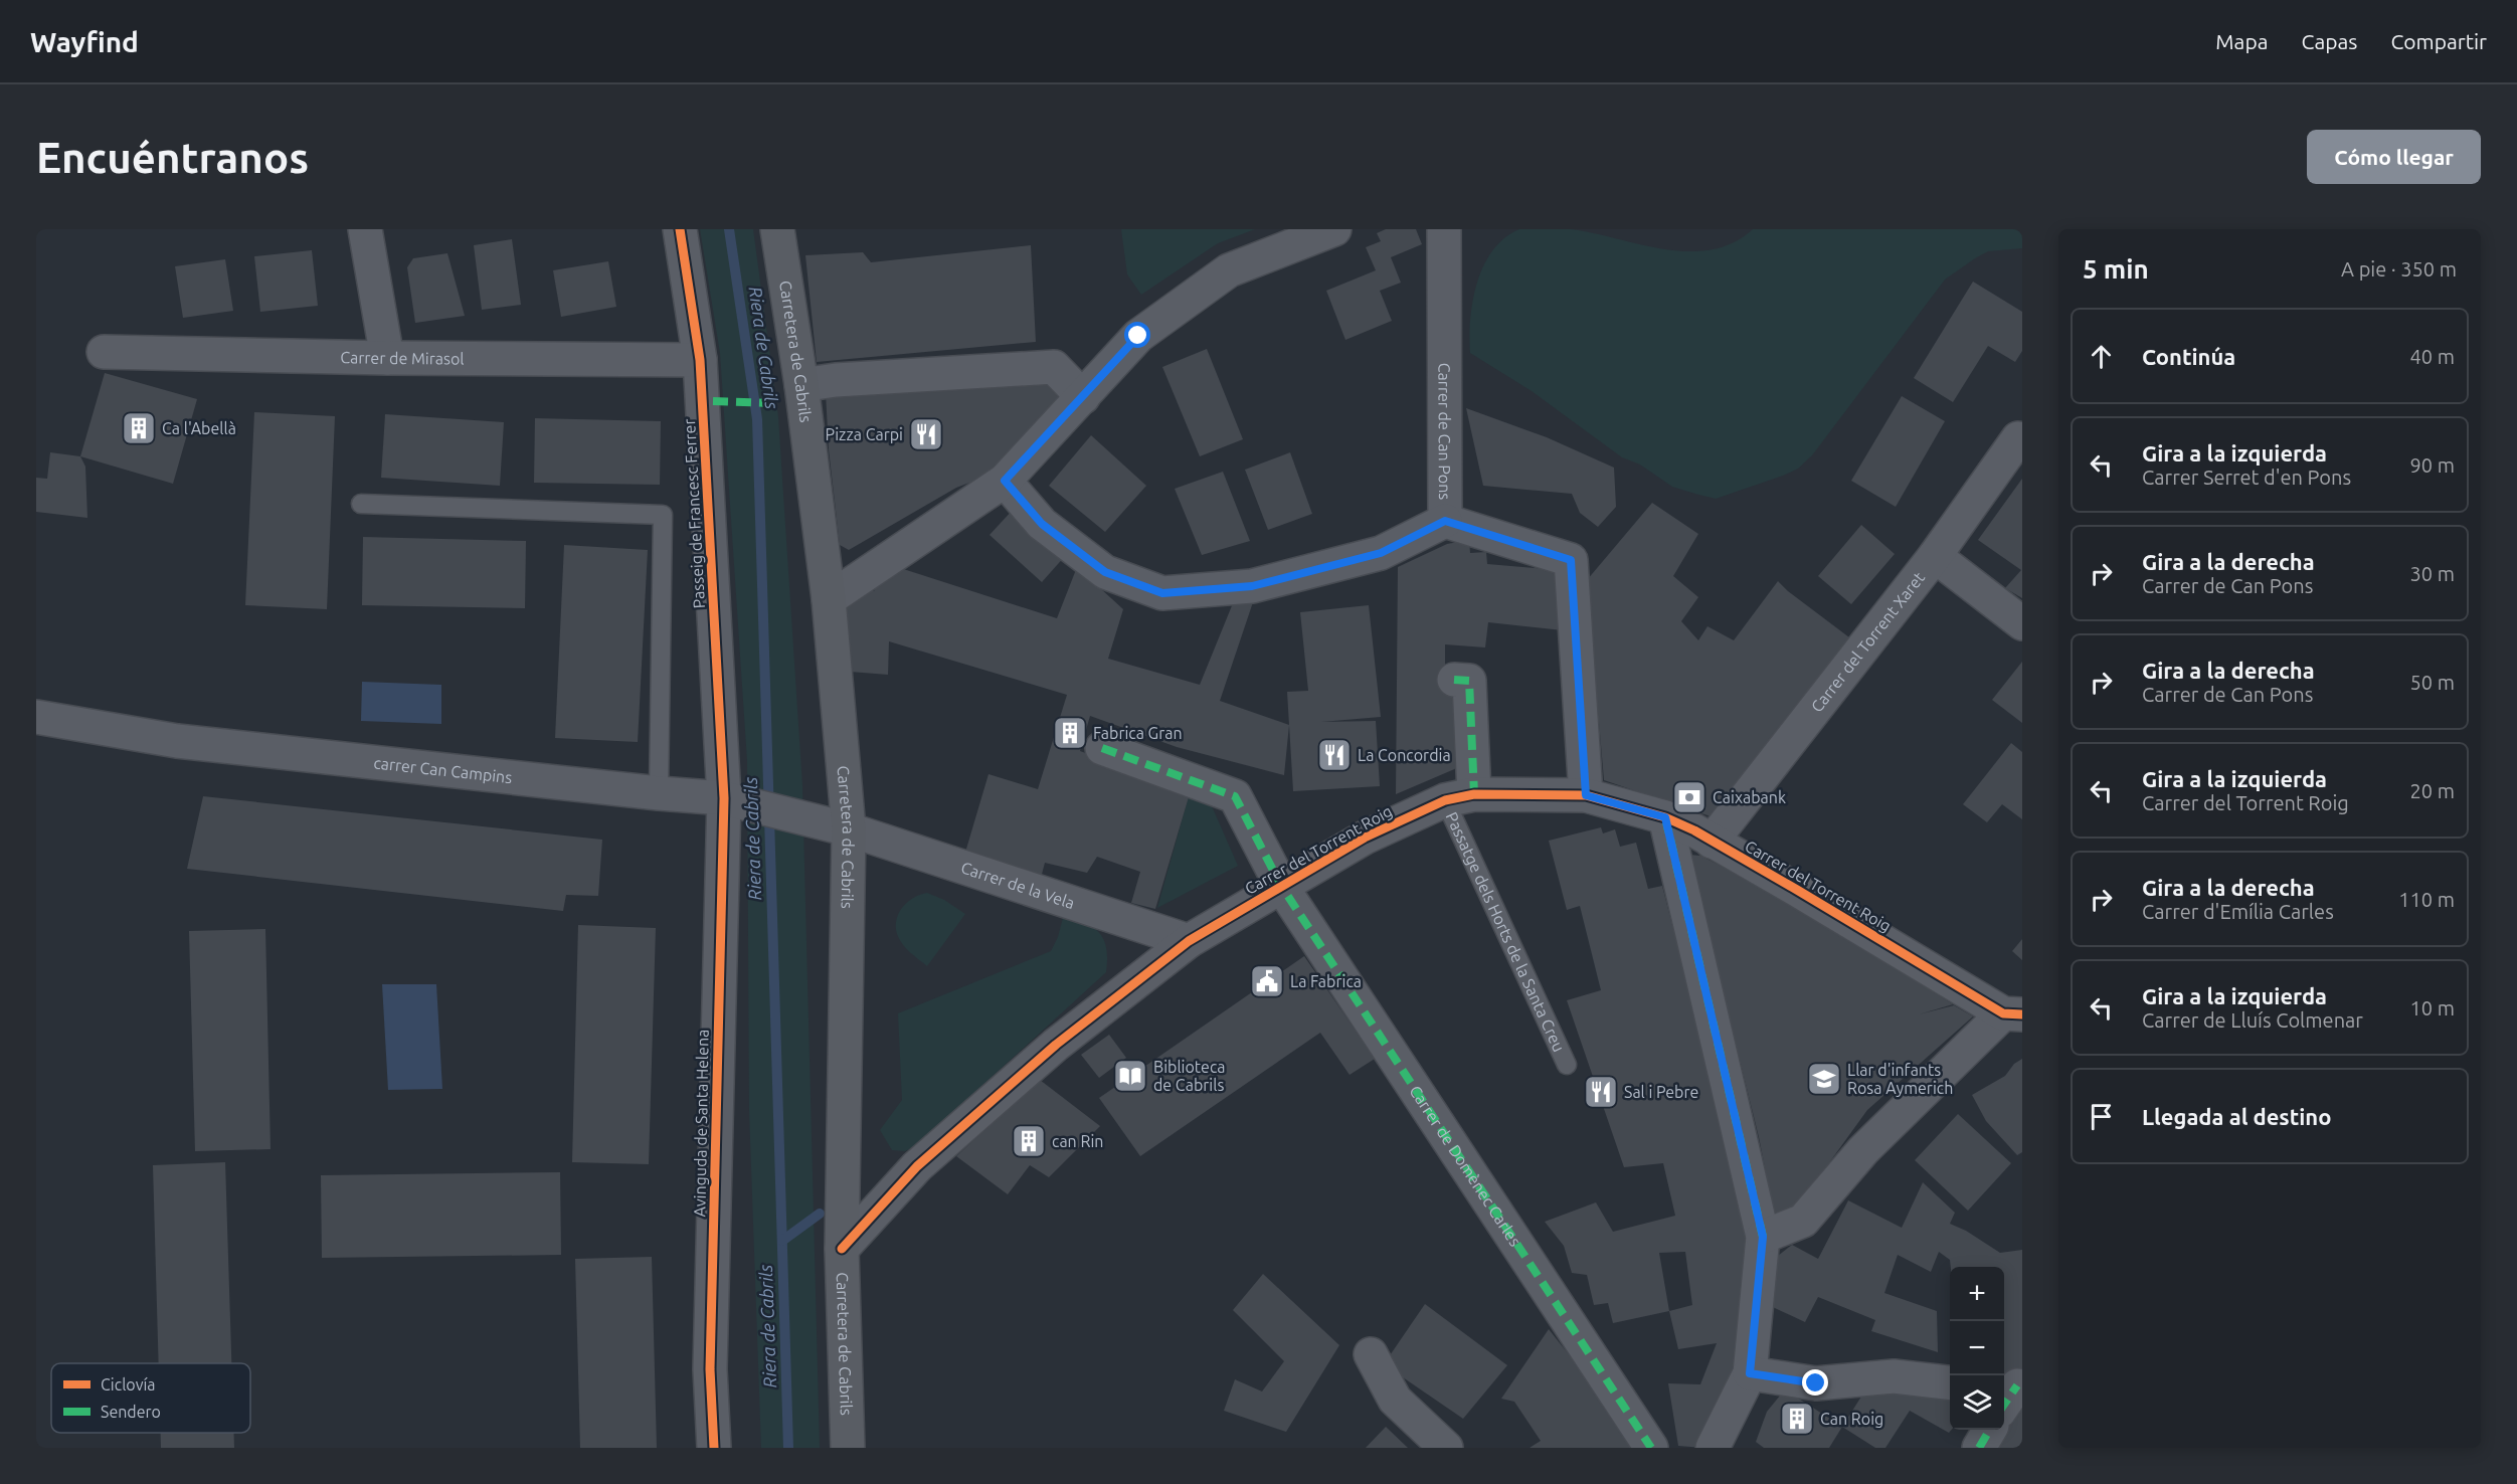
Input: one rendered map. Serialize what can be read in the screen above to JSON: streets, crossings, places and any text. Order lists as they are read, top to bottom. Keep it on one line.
{"streets":{"street":["Carretera de Cabrils","Carrer de Mirasol","Carrer de Can Pons","Passeig de Francesc Ferrer","Carrer del Torrent Xaret","carrer Can Campins","Carrer del Torrent Roig","Carrer de la Vela","Avinguda de Santa Helena","Carrer de Domènec Carles"],"lane":["Passatge dels Horts de la Santa Creu"]},"crossings":[["Carretera de Cabrils","carrer Can Campins"],["Carretera de Cabrils","Carrer del Torrent Roig"],["Carretera de Cabrils","Carrer de la Vela"],["Carrer de Mirasol","Passeig de Francesc Ferrer"],["Carrer de Can Pons","Carrer del Torrent Roig"],["Passeig de Francesc Ferrer","carrer Can Campins"],["Passeig de Francesc Ferrer","Avinguda de Santa Helena"],["Carrer del Torrent Xaret","Carrer del Torrent Roig"],["carrer Can Campins","Carrer de la Vela"],["carrer Can Campins","Avinguda de Santa Helena"],["Carrer del Torrent Roig","Carrer de la Vela"],["Carrer del Torrent Roig","Passatge dels Horts de la Santa Creu"],["Carrer del Torrent Roig","Carrer de Domènec Carles"]],"water":["Riera de Cabrils"],"places":{"building":["Ca l'Abellà","Fabrica Gran","can Rin","Can Roig"],"restaurant":["Pizza Carpi","La Concordia","Sal i Pebre"],"bank":["Caixabank"],"public building":["La Fabrica"],"library":["Biblioteca de Cabrils"],"school or university":["Llar d'infants Rosa Aymerich"]},"legend":["Ciclovía","Sendero"],"page":{"header":"Wayfind","nav":["Mapa","Capas","Compartir"],"buttons":"Cómo llegar","title":"Encuéntranos","heading":["5 min","A pie · 350 m"],"list":[["Continúa","40 m"],["Gira a la izquierda","Carrer Serret d'en Pons","90 m"],["Gira a la derecha","Carrer de Can Pons","30 m"],["Gira a la derecha","Carrer de Can Pons","50 m"],["Gira a la izquierda","Carrer del Torrent Roig","20 m"],["Gira a la derecha","Carrer d'Emília Carles","110 m"],["Gira a la izquierda","Carrer de Lluís Colmenar","10 m"],"Llegada al destino"],"map_buttons":["+","−"]}}
